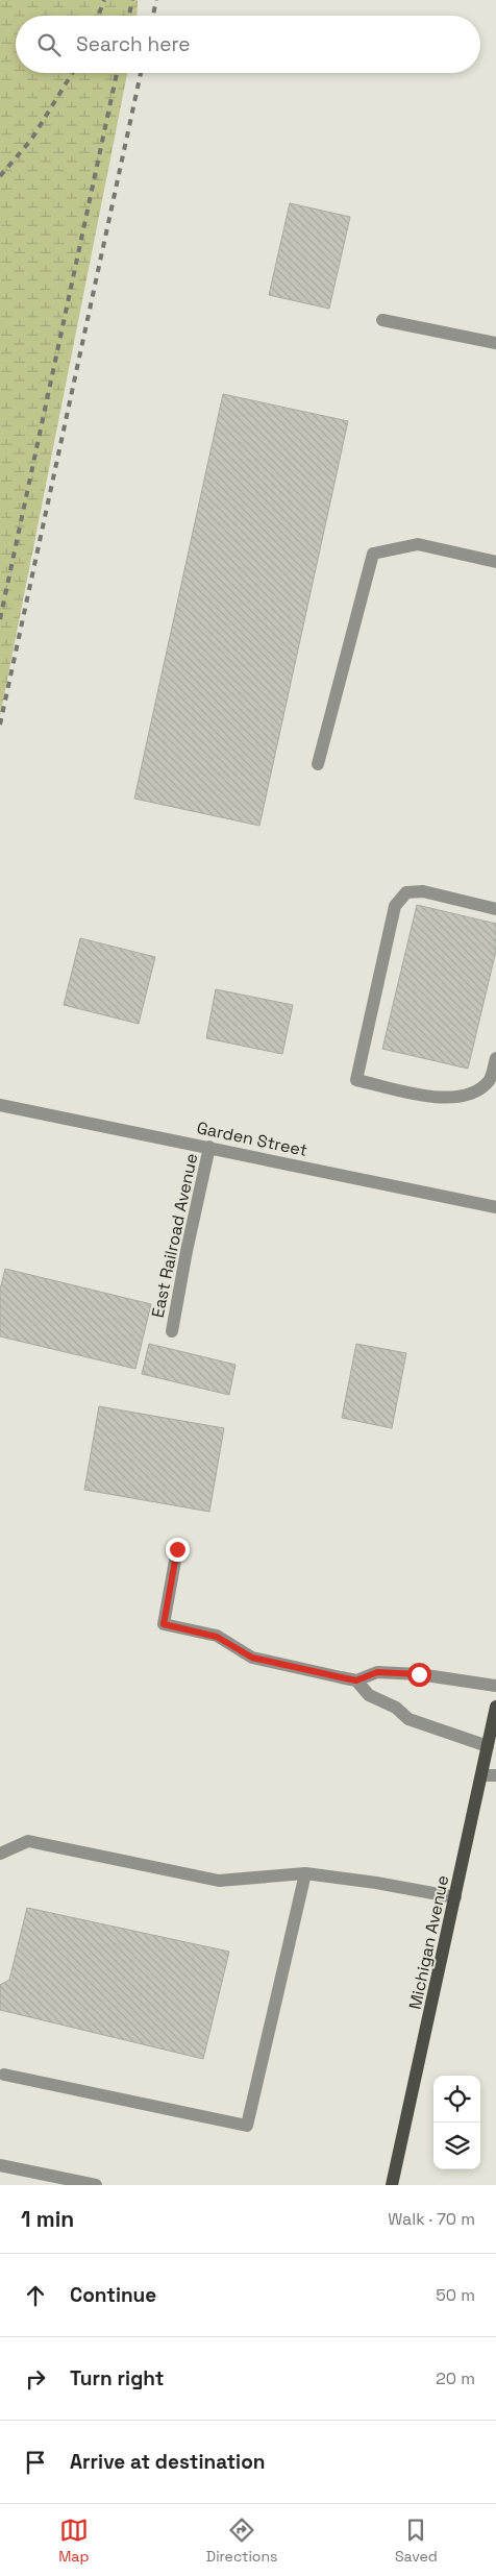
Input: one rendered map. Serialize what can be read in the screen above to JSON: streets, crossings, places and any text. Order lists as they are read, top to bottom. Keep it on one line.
{"streets":{"main road":["Michigan Avenue"],"street":["Garden Street","East Railroad Avenue"]},"crossings":[["Garden Street","East Railroad Avenue"]],"page":{"search":"Search here","heading":["1 min","Walk · 70 m"],"list":[["Continue","50 m"],["Turn right","20 m"],"Arrive at destination"],"nav":["Map","Directions","Saved"]}}
